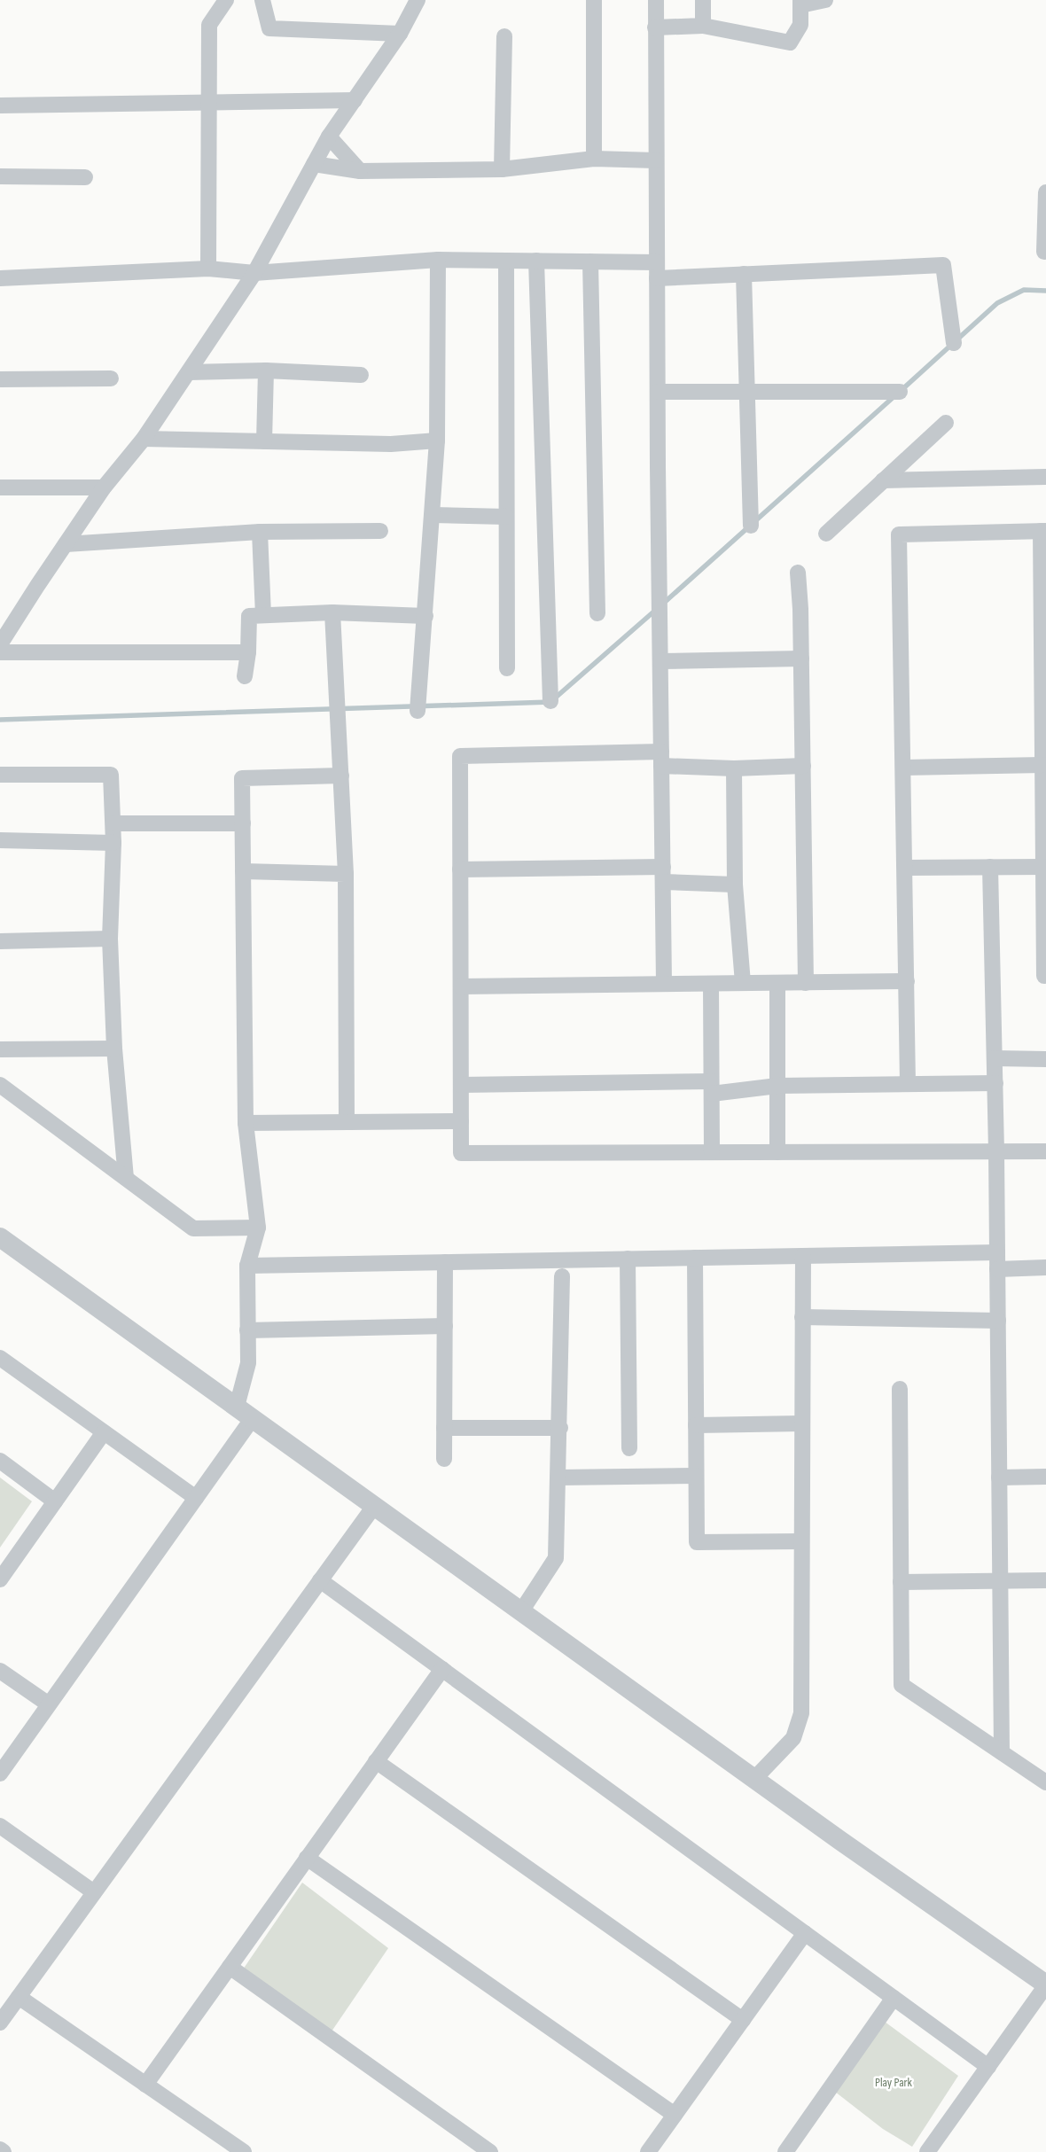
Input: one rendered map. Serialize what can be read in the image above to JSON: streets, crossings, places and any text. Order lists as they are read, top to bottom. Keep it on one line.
{"parks":["Play Park"]}
